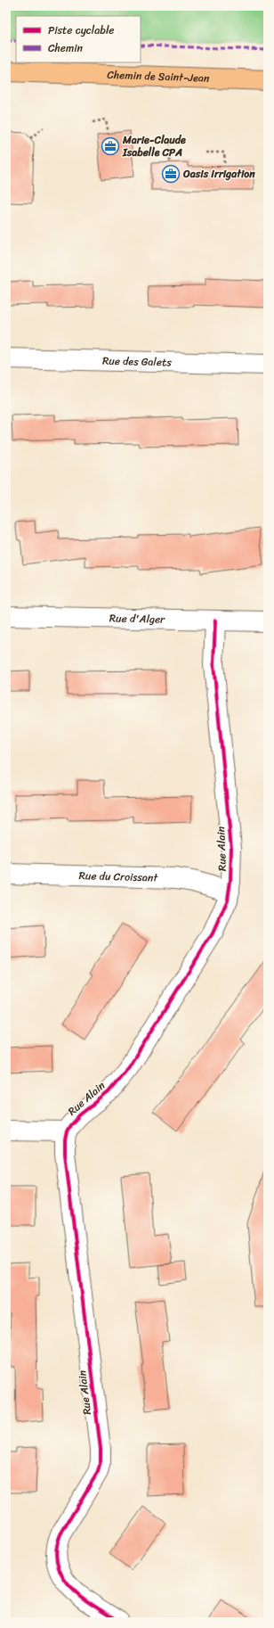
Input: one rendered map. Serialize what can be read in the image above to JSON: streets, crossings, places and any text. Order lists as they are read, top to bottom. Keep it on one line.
{"streets":{"main road":["Chemin de Saint-Jean"],"street":["Rue des Galets","Rue d'Alger","Rue Alain","Rue du Croissant"]},"crossings":[["Rue d'Alger","Rue Alain"],["Rue Alain","Rue du Croissant"]],"places":{"office":["Marie-Claude Isabelle CPA","Oasis Irrigation"]},"legend":["Piste cyclable","Chemin"]}
